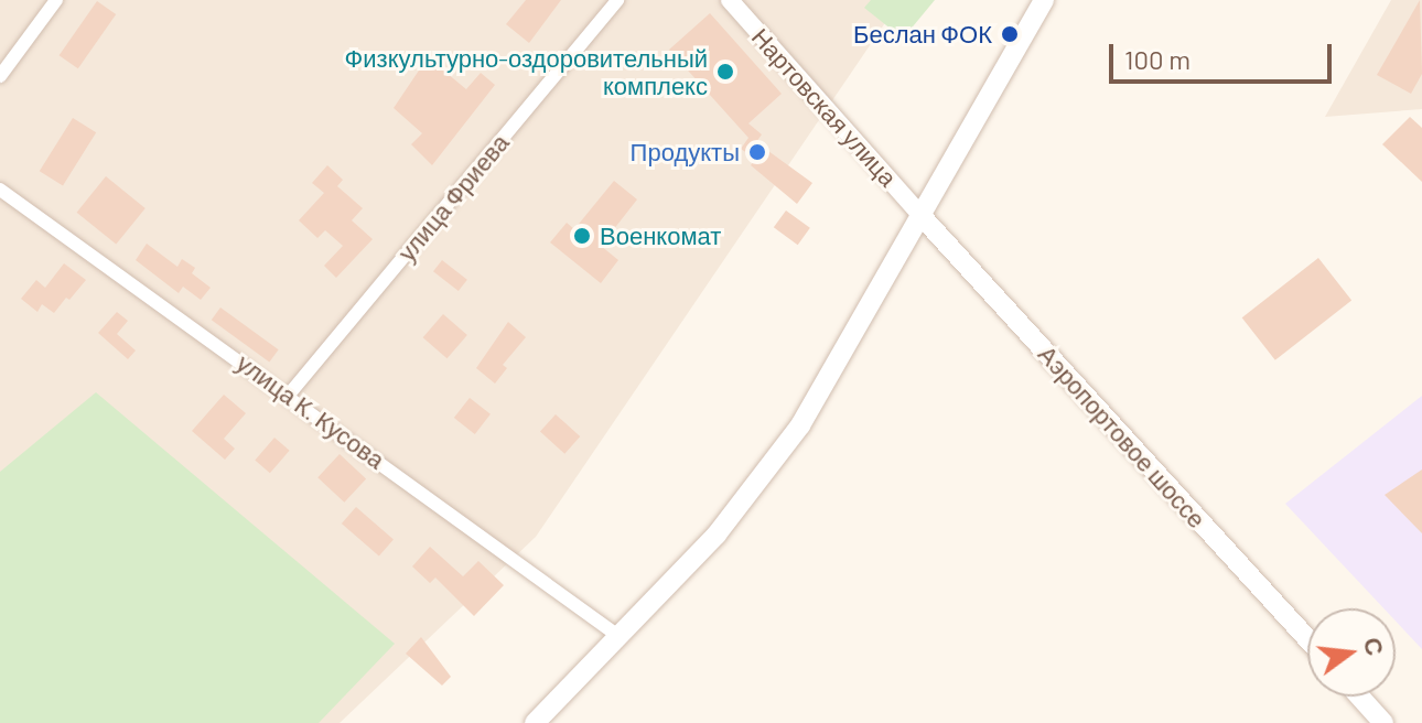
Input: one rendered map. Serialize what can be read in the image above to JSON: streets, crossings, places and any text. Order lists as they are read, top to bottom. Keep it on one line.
{"streets":{"main road":["Аэропортовое шоссе"],"street":["Нартовская улица","улица Фриева","улица К. Кусова"]},"crossings":[["Нартовская улица","Аэропортовое шоссе"],["улица Фриева","улица К. Кусова"]],"places":["Беслан ФОК","Физкультурно-оздоровительный комплекс","Продукты","Военкомат"],"scale_bar":"100 m","north":"right"}
